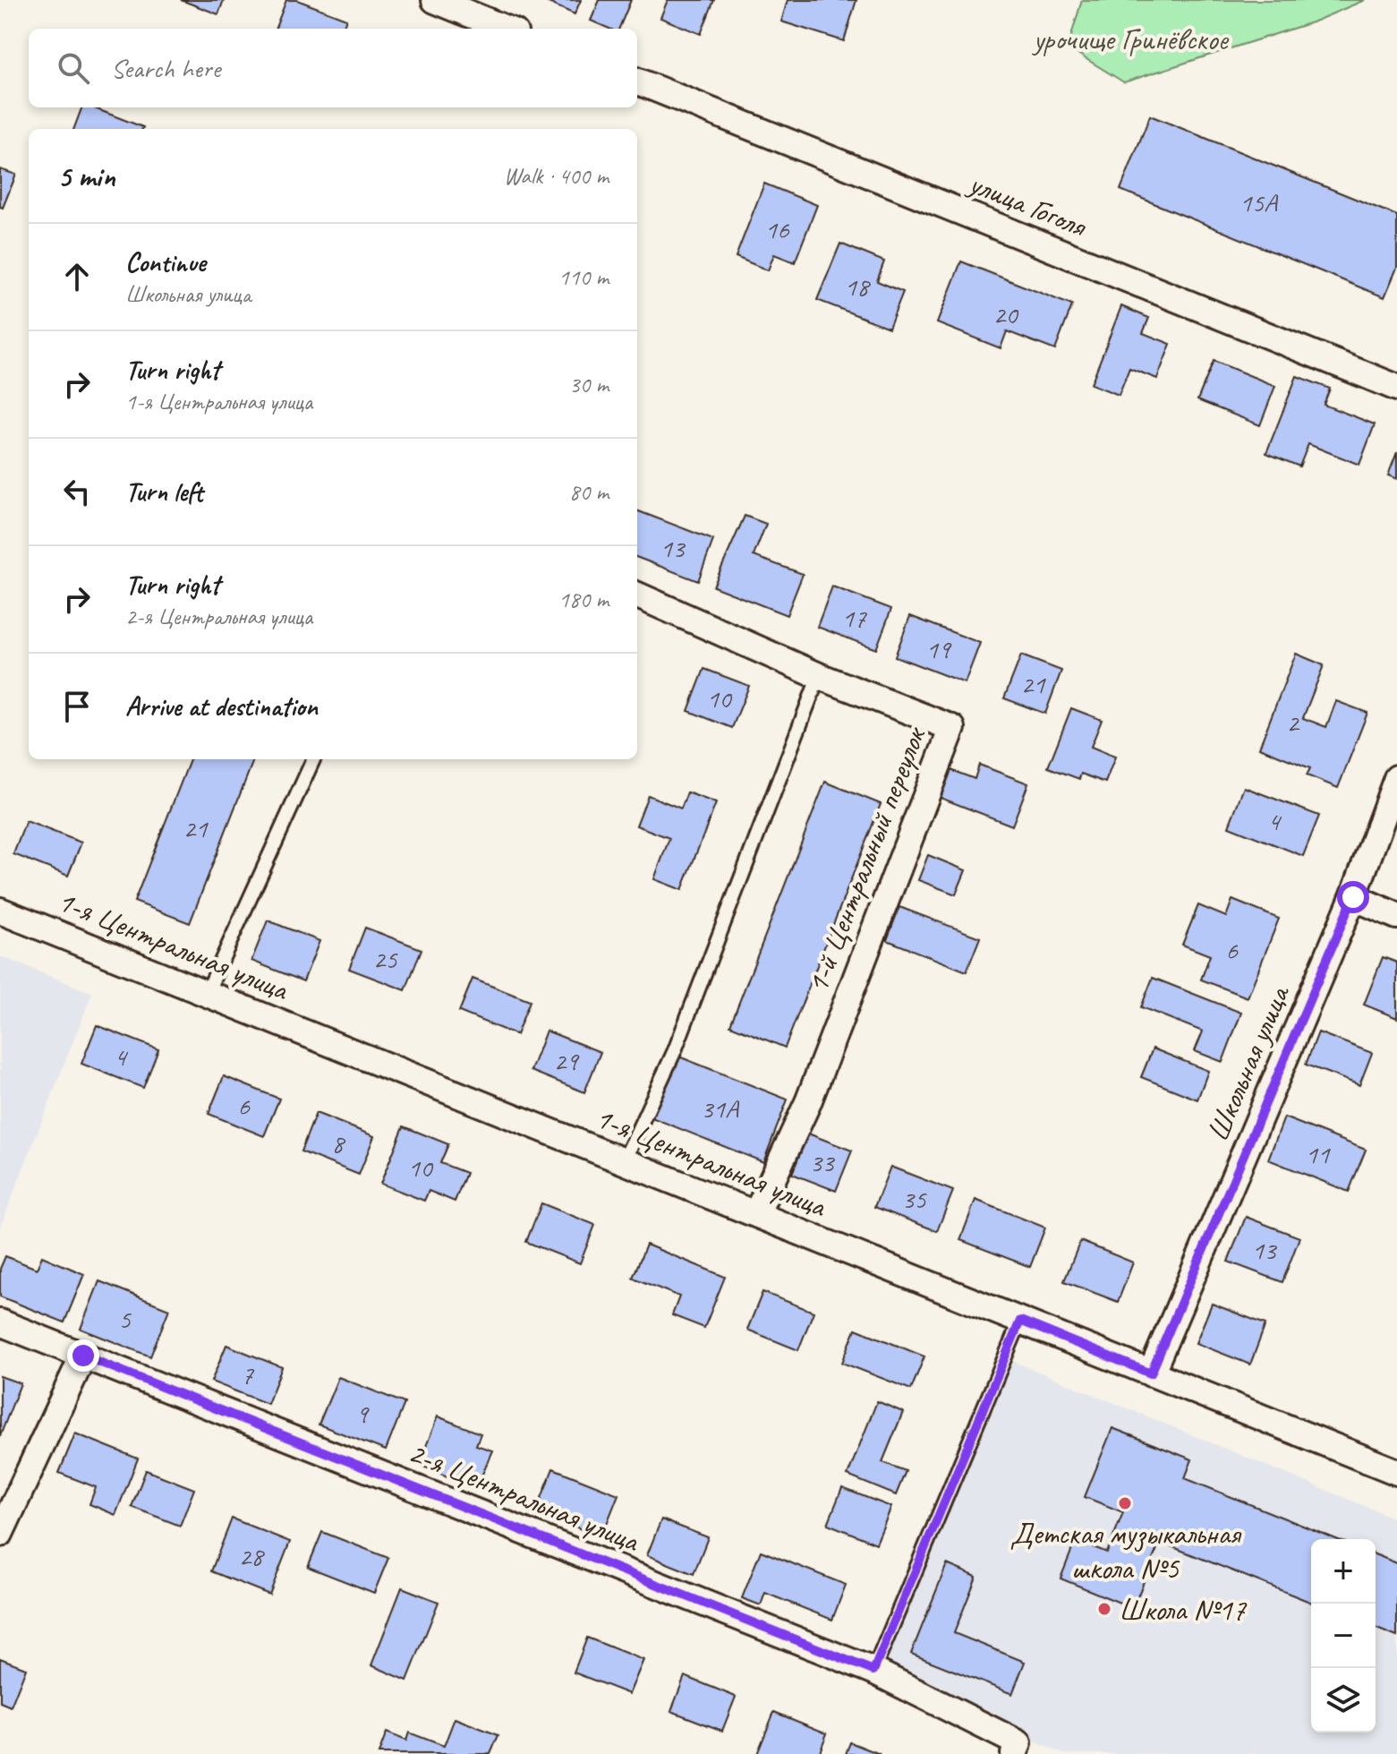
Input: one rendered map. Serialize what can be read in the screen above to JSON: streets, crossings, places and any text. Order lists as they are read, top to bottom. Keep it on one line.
{"streets":{"street":["улица Гоголя","1-й Центральный переулок","1-я Центральная улица","Школьная улица","2-я Центральная улица"]},"crossings":[["1-й Центральный переулок","1-я Центральная улица"],["1-я Центральная улица","Школьная улица"]],"parks":["урочище Гринёвское"],"places":["Детская музыкальная школа №5","Школа №17"],"house_numbers":["15А","16","18","20","13","17","19","21","10","2","4","21","6","25","4","29","6","31А","8","11","33","10","35","13","5","7","9","28"],"page":{"search":"Search here","heading":["5 min","Walk · 400 m"],"list":[["Continue","Школьная улица","110 m"],["Turn right","1-я Центральная улица","30 m"],["Turn left","80 m"],["Turn right","2-я Центральная улица","180 m"],"Arrive at destination"],"map_buttons":["+","−"]}}
